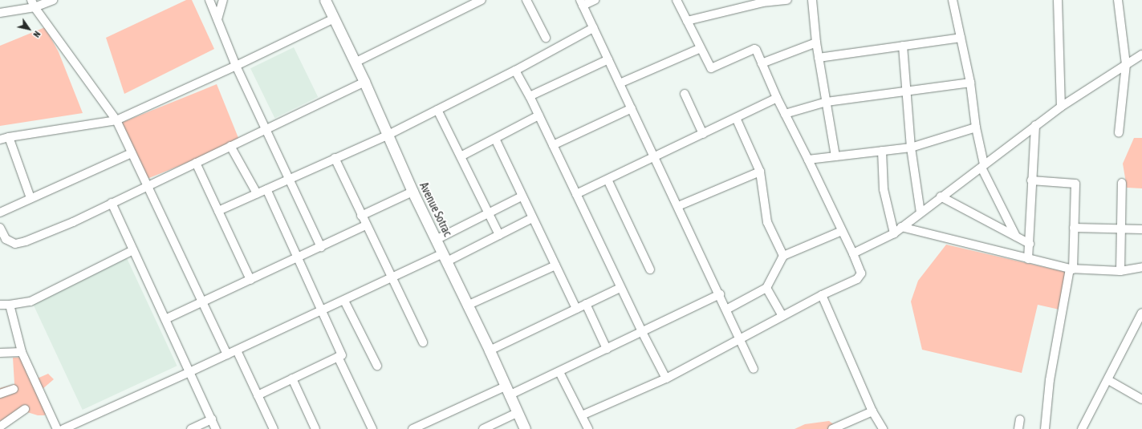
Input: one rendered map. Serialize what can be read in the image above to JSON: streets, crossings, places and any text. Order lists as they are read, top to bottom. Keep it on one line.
{"streets":{"street":["Avenue Sotrac"]},"north":"bottom right"}
